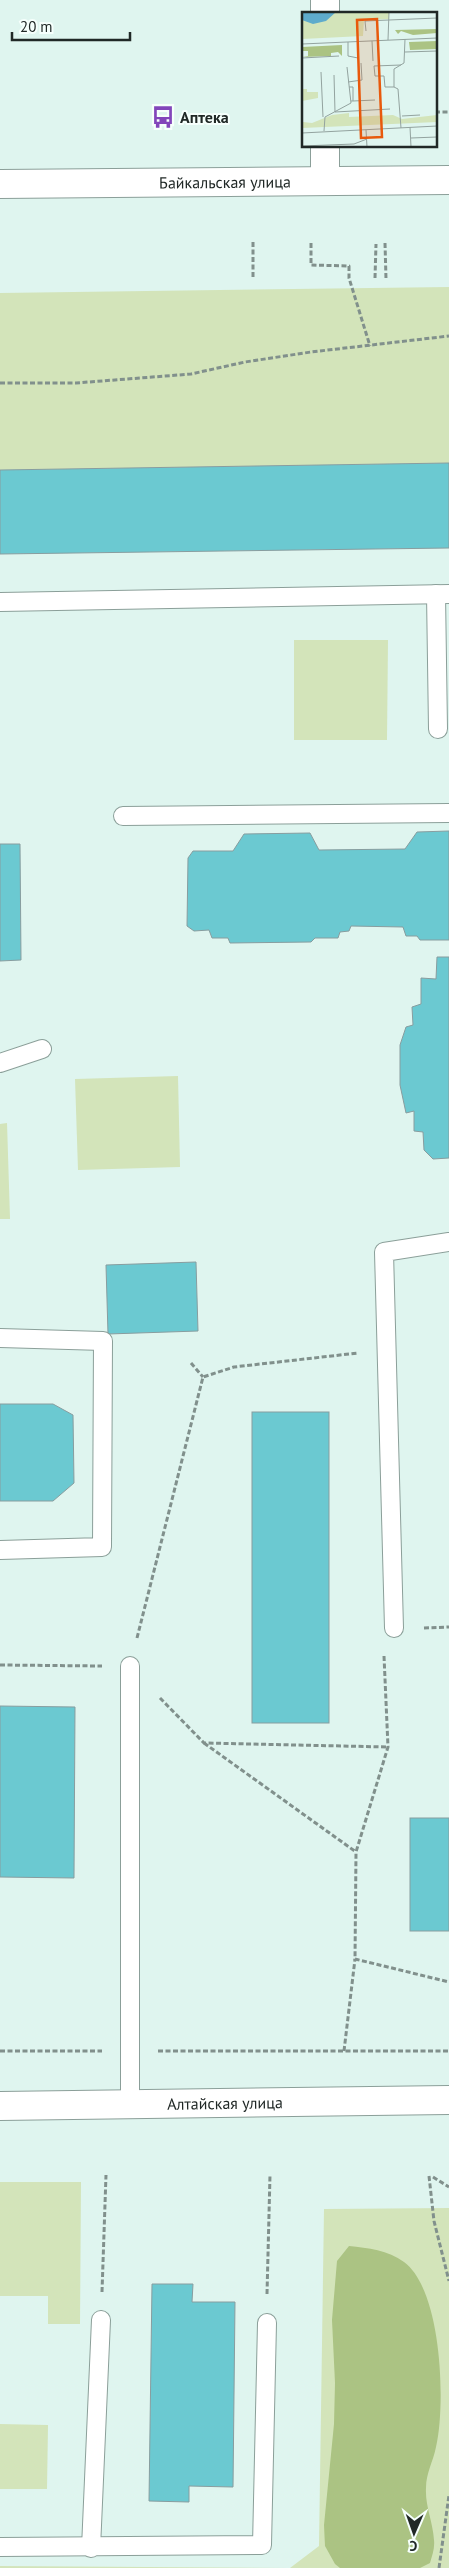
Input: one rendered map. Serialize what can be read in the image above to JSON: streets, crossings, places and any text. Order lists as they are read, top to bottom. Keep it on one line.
{"streets":{"street":["Байкальская улица","Алтайская улица"]},"places":{"bus stop":["Аптека"]},"scale_bar":"20 m","north":"bottom"}
